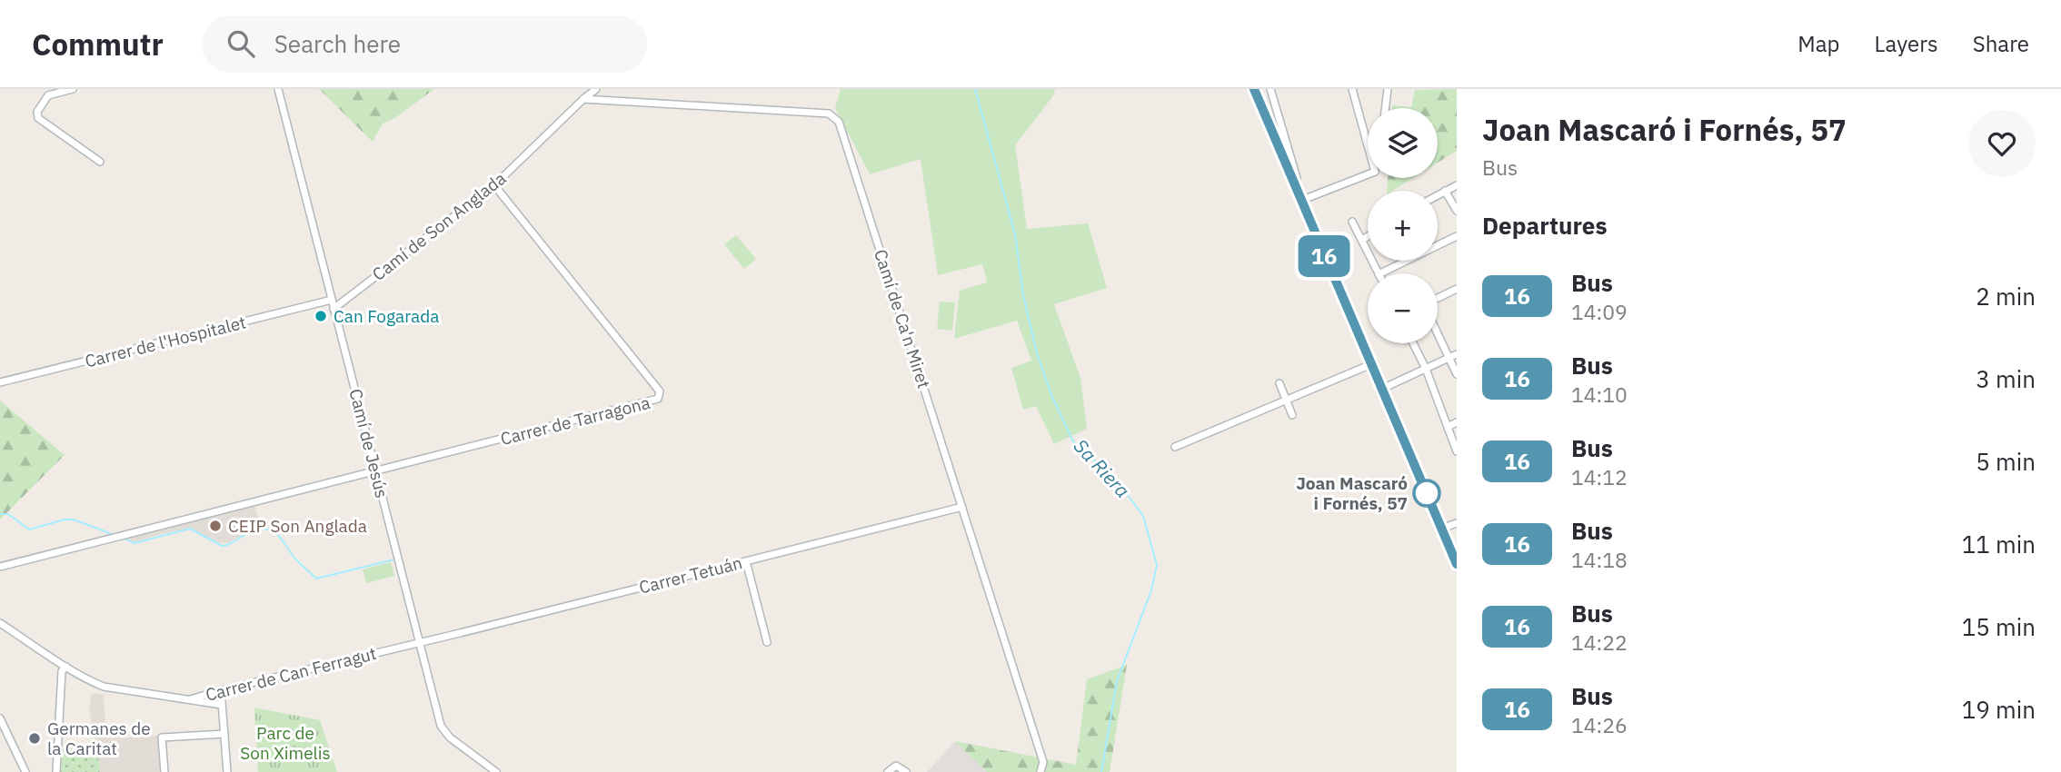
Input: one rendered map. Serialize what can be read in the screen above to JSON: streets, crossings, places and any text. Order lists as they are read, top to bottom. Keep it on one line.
{"streets":{"street":["Camí de Son Anglada","Camí de Ca'n Miret","Carrer de l'Hospitalet","Carrer de Tarragona","Camí de Jesús","Carrer Tetuán","Carrer de Can Ferragut"]},"crossings":[["Camí de Son Anglada","Camí de Ca'n Miret"],["Camí de Son Anglada","Carrer de Tarragona"],["Camí de Son Anglada","Camí de Jesús"],["Camí de Ca'n Miret","Carrer Tetuán"],["Carrer de l'Hospitalet","Camí de Jesús"],["Carrer de Tarragona","Camí de Jesús"],["Camí de Jesús","Carrer Tetuán"],["Camí de Jesús","Carrer de Can Ferragut"],["Carrer Tetuán","Carrer de Can Ferragut"]],"water":["Sa Riera"],"parks":["Parc de Son Ximelis"],"places":["Can Fogarada","Joan Mascaró i Fornés, 57","CEIP Son Anglada","Germanes de la Caritat"],"lines":["bus line 16"],"page":{"header":"Commutr","search":"Search here","nav":["Map","Layers","Share"],"on_map":"16","heading":[["Joan Mascaró i Fornés, 57","Bus"],"Departures"],"map_buttons":["+","−"],"list":[{"mark":"16","name":"Bus","note":"14:09","value":"2 min"},{"mark":"16","name":"Bus","note":"14:10","value":"3 min"},{"mark":"16","name":"Bus","note":"14:12","value":"5 min"},{"mark":"16","name":"Bus","note":"14:18","value":"11 min"},{"mark":"16","name":"Bus","note":"14:22","value":"15 min"},{"mark":"16","name":"Bus","note":"14:26","value":"19 min"}]}}
